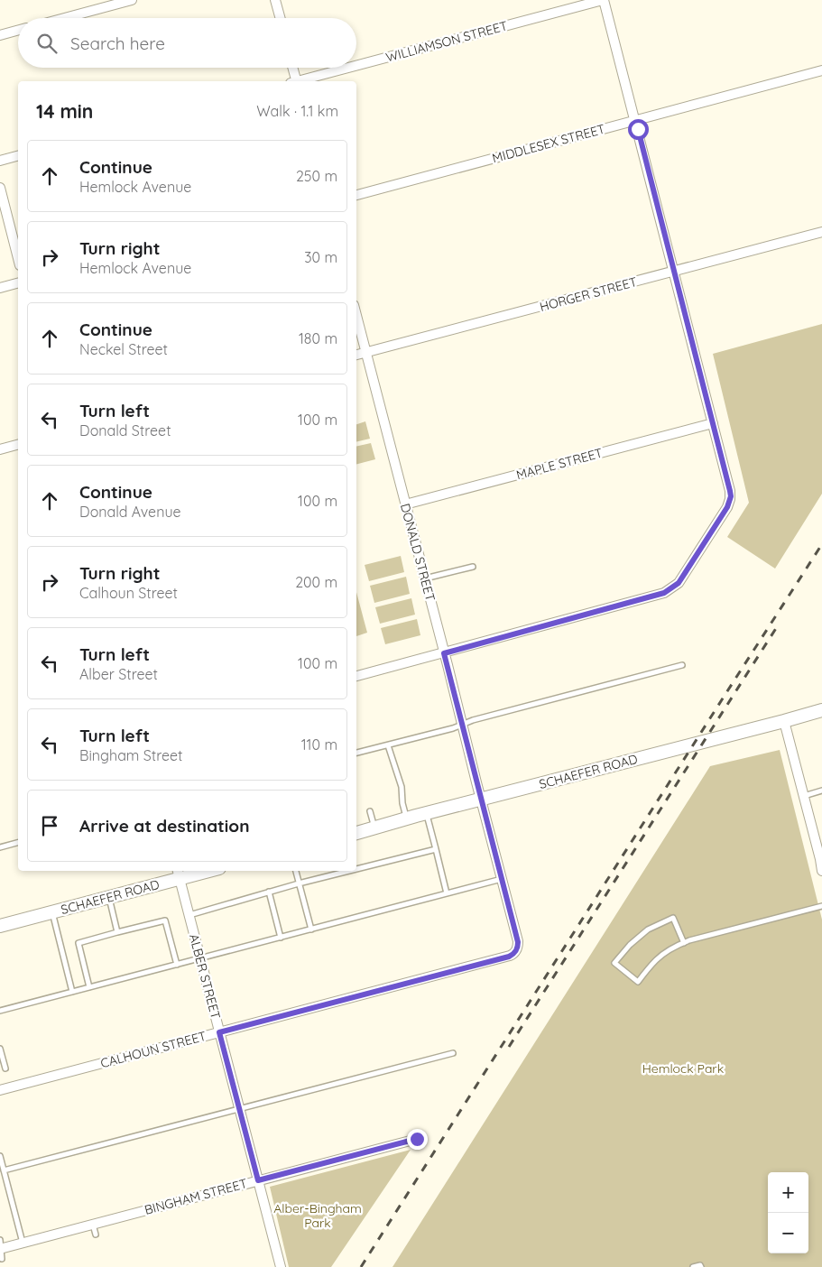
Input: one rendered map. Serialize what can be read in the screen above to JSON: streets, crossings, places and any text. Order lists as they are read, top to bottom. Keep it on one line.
{"streets":{"main road":["SCHAEFER ROAD"],"street":["WILLIAMSON STREET","MIDDLESEX STREET","HORGER STREET","MAPLE STREET","DONALD STREET","ALBER STREET","CALHOUN STREET","BINGHAM STREET"]},"crossings":[["HORGER STREET","DONALD STREET"],["MAPLE STREET","DONALD STREET"],["DONALD STREET","SCHAEFER ROAD"],["DONALD STREET","CALHOUN STREET"],["SCHAEFER ROAD","ALBER STREET"],["ALBER STREET","CALHOUN STREET"],["ALBER STREET","BINGHAM STREET"]],"parks":["Hemlock Park","Alber-Bingham Park"],"page":{"search":"Search here","heading":["14 min","Walk · 1.1 km"],"list":[["Continue","Hemlock Avenue","250 m"],["Turn right","Hemlock Avenue","30 m"],["Continue","Neckel Street","180 m"],["Turn left","Donald Street","100 m"],["Continue","Donald Avenue","100 m"],["Turn right","Calhoun Street","200 m"],["Turn left","Alber Street","100 m"],["Turn left","Bingham Street","110 m"],"Arrive at destination"],"map_buttons":["+","−"]}}
